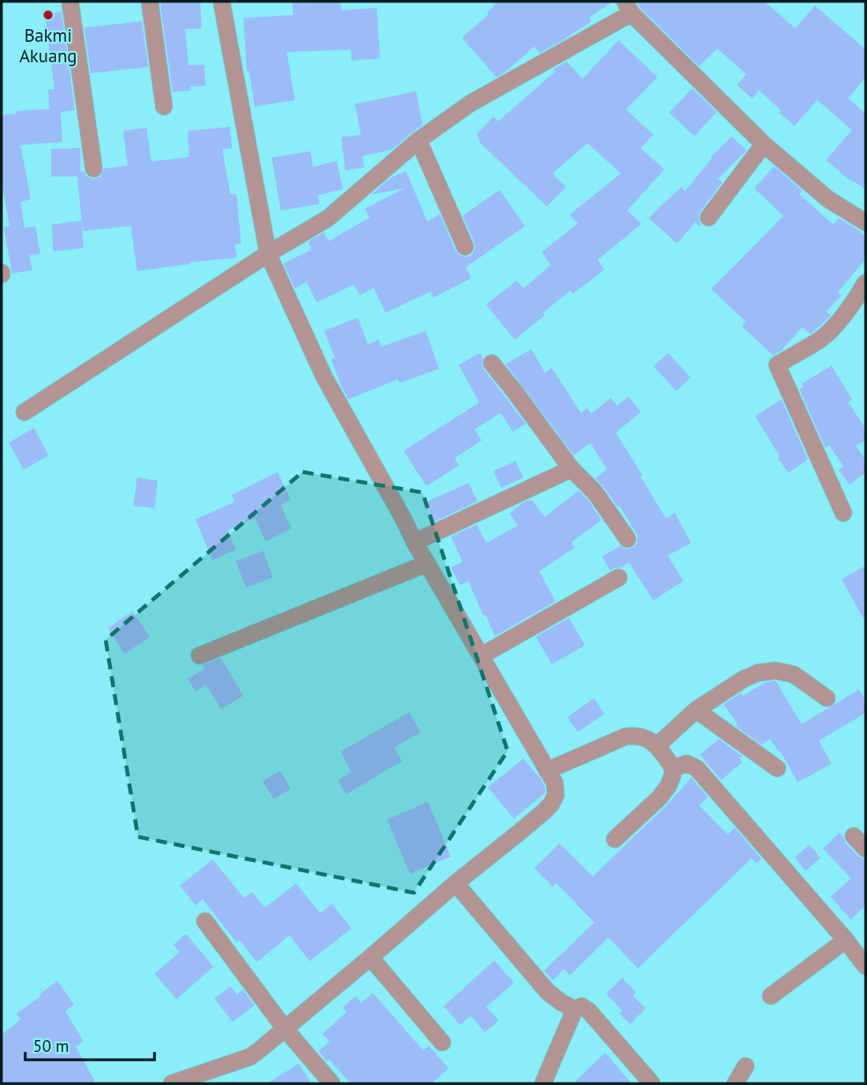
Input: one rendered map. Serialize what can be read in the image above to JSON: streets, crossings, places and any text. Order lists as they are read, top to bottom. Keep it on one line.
{"places":["Bakmi Akuang"],"scale_bar":"50 m"}
